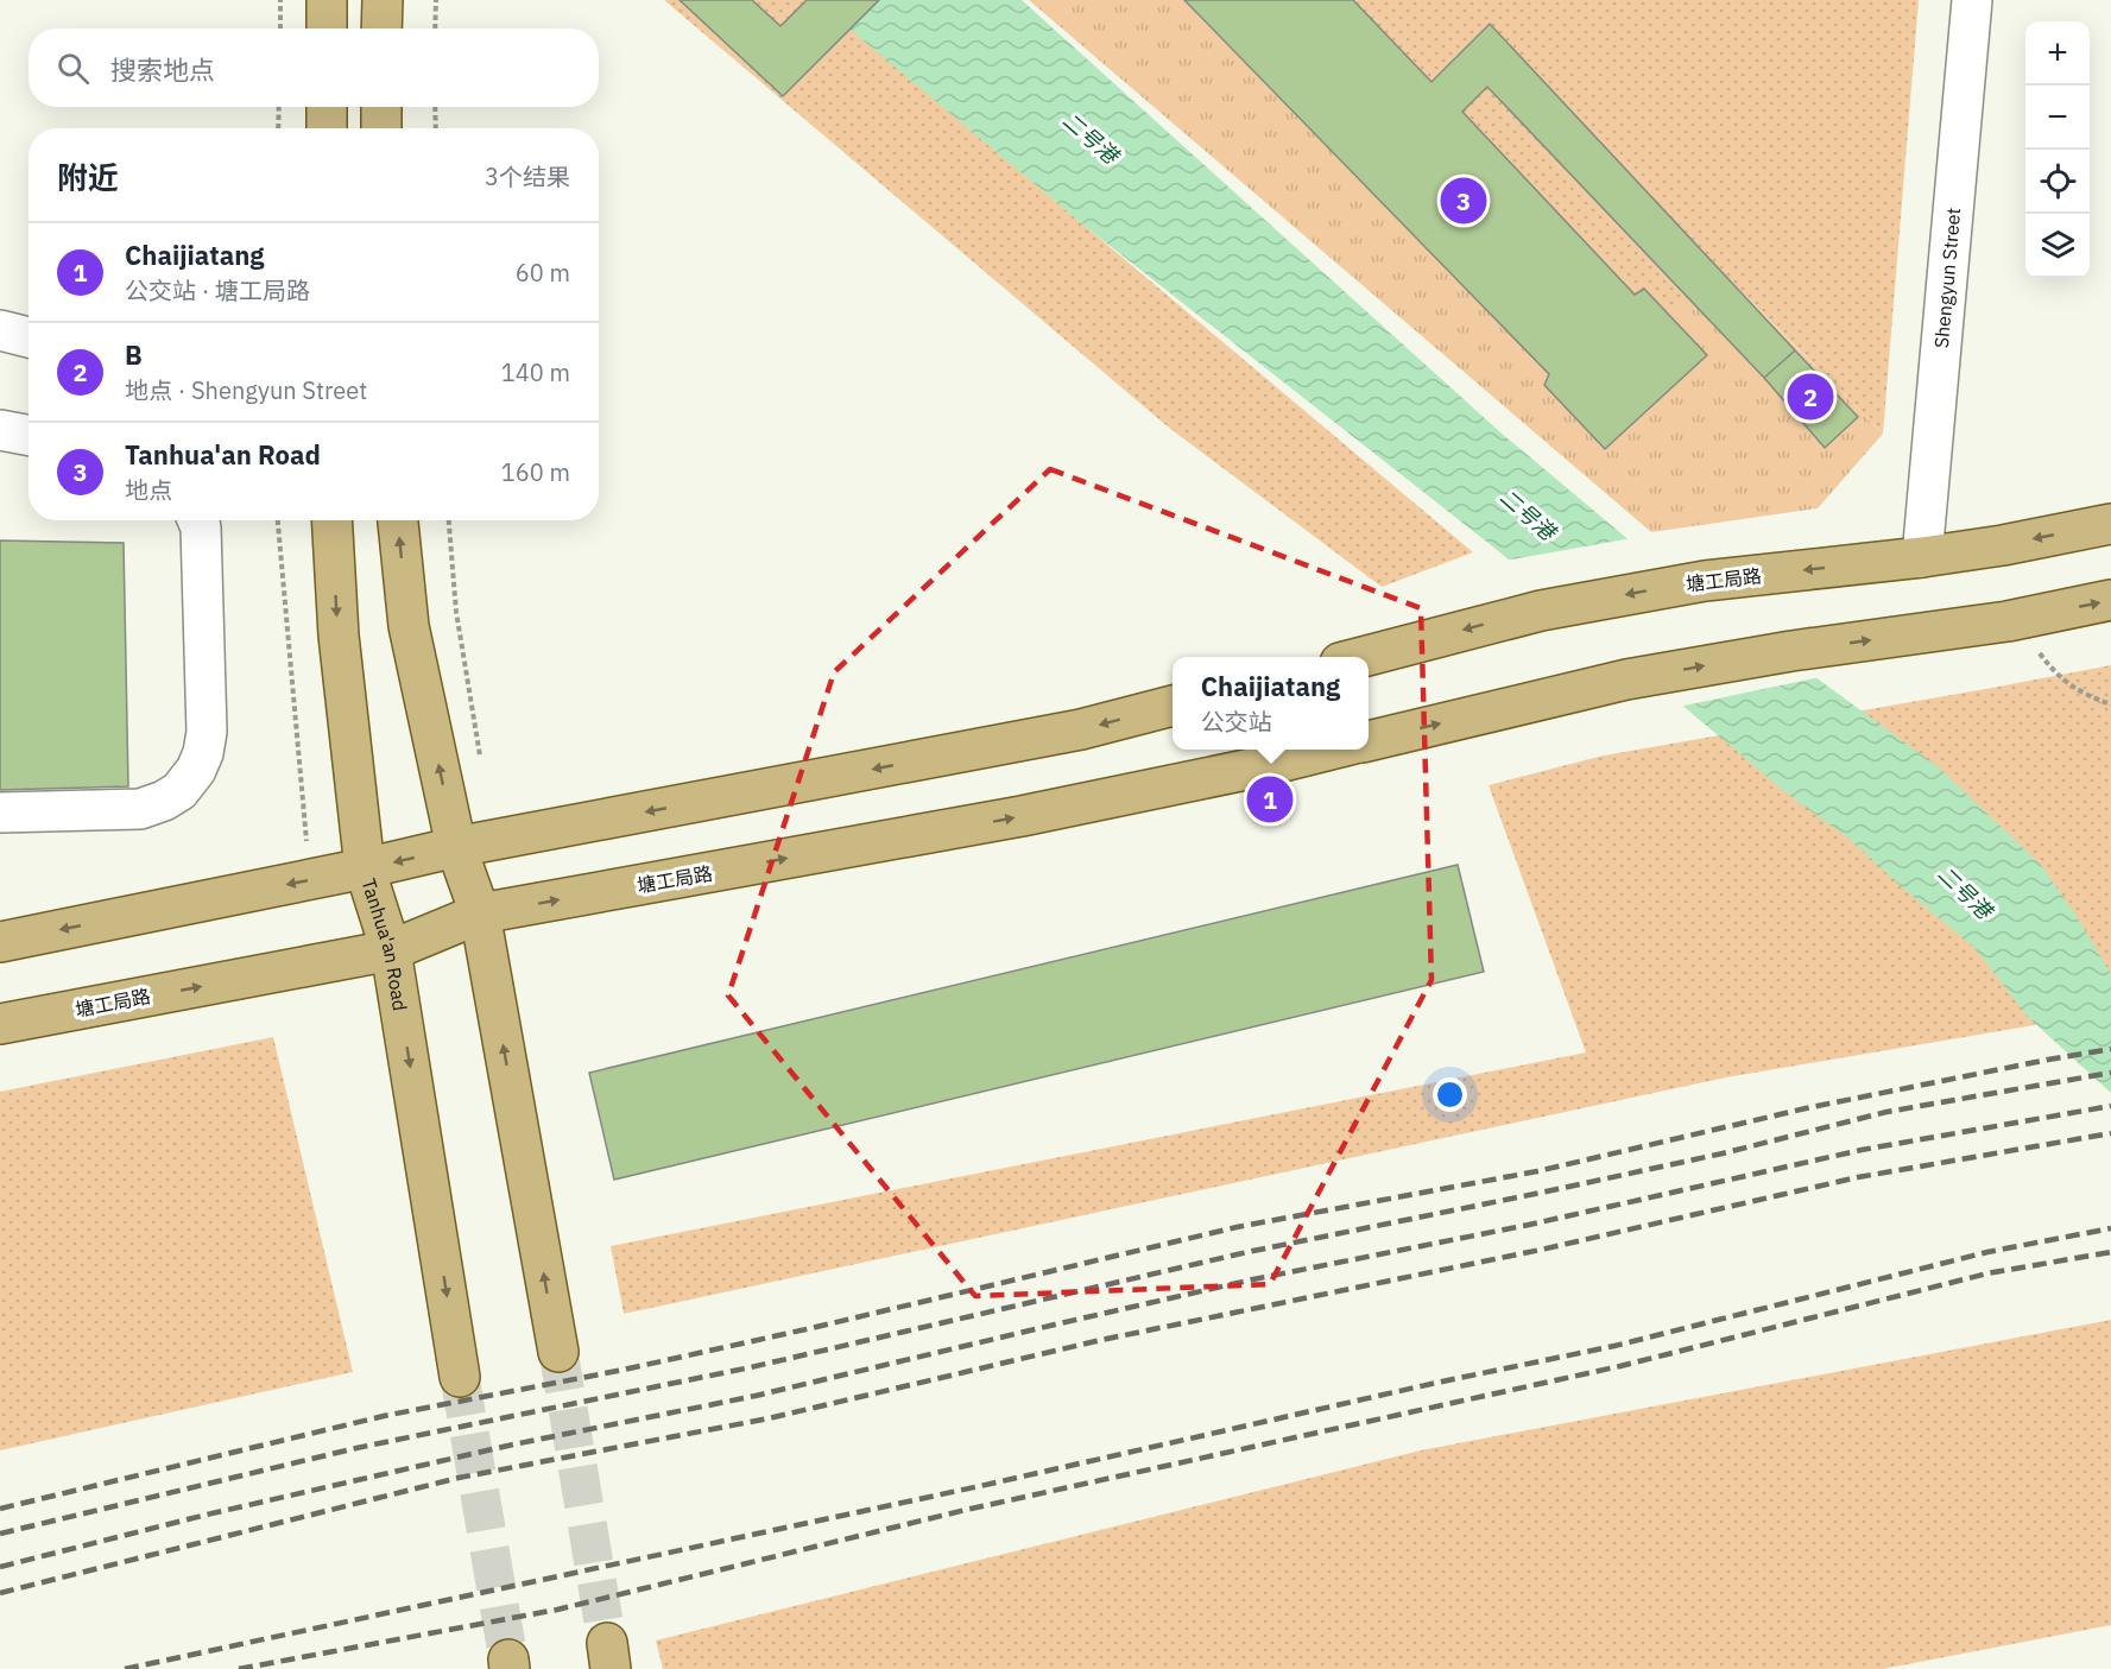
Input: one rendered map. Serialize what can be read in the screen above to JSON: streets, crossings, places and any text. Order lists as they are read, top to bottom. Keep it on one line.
{"streets":{"main road":["塘工局路","Tanhua'an Road"],"street":["Shengyun Street"]},"crossings":[["Shengyun Street","塘工局路"],["塘工局路","Tanhua'an Road"]],"water":["二号港"],"page":{"map_buttons":["+","−"],"search":"搜索地点","heading":["附近","3个结果"],"pins":["3","2","1"],"list":[{"mark":"1","name":"Chaijiatang","note":"公交站 · 塘工局路","value":"60 m"},{"mark":"2","name":"B","note":"地点 · Shengyun Street","value":"140 m"},{"mark":"3","name":"Tanhua'an Road","note":"地点","value":"160 m"}],"popup":["Chaijiatang","公交站"]}}
